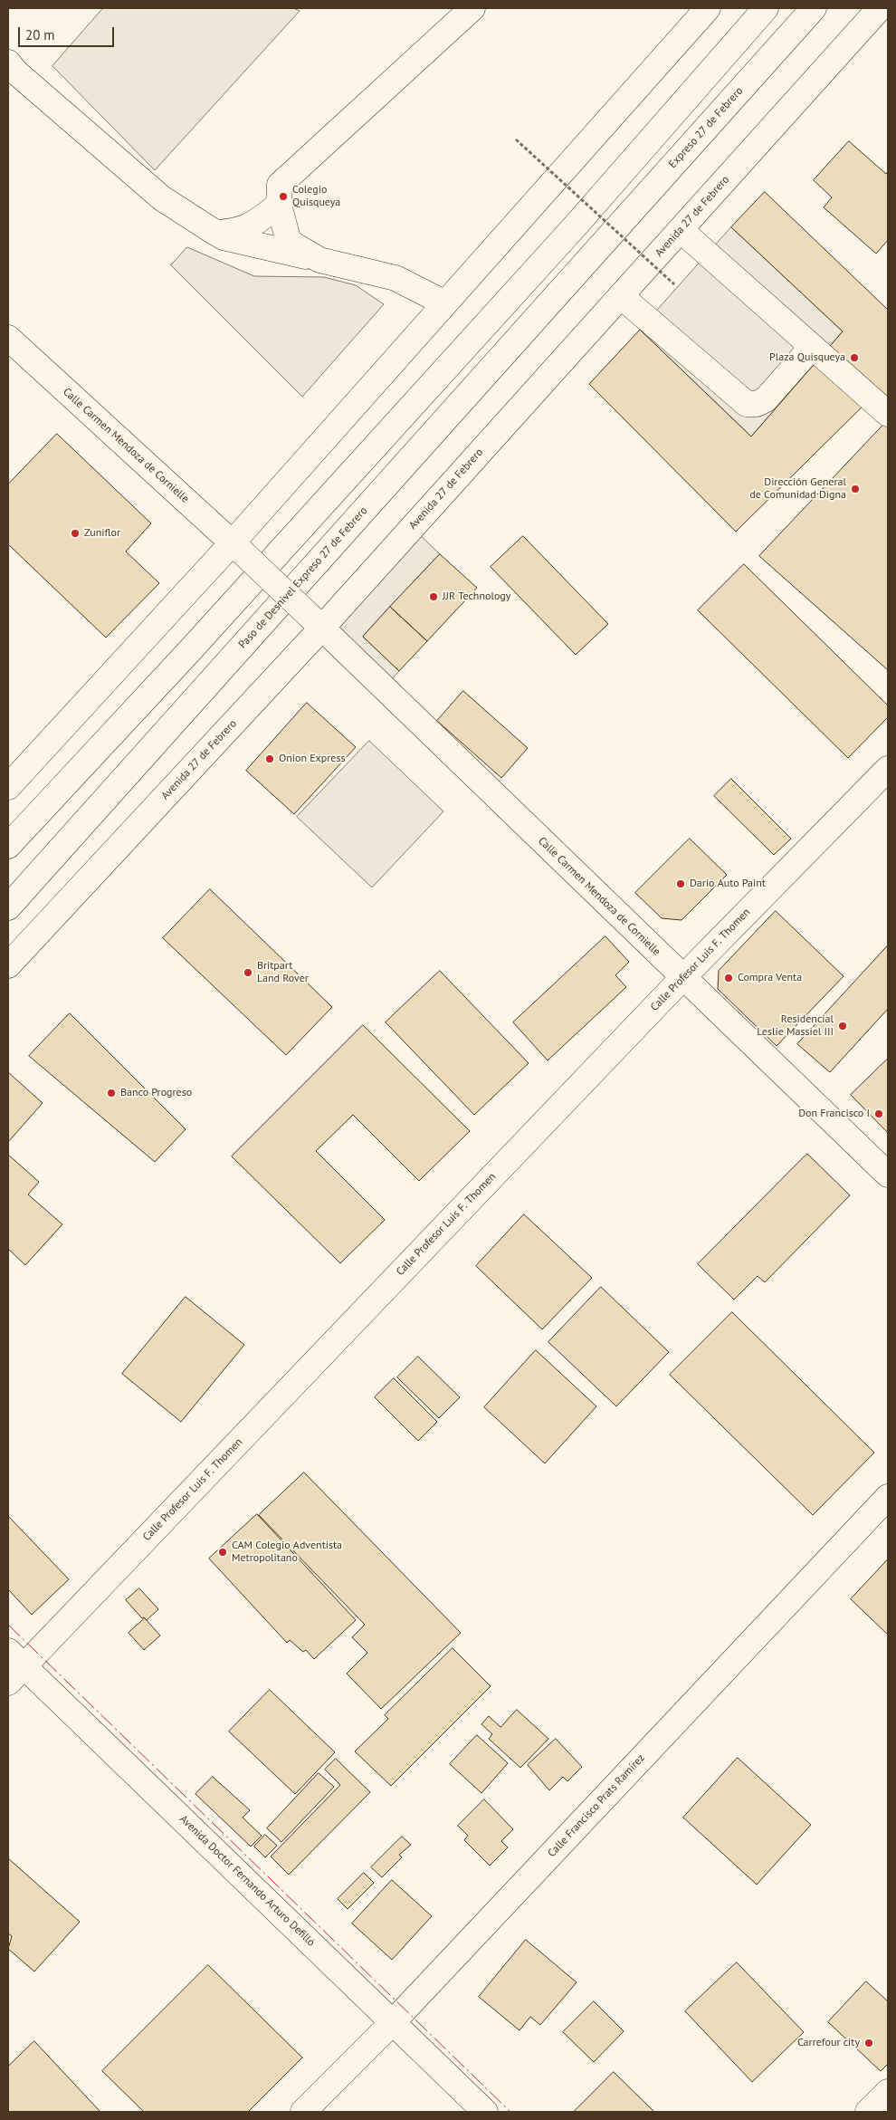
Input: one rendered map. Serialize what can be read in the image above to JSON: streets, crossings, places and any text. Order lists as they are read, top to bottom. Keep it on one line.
{"streets":{"main road":["Expreso 27 de Febrero","Avenida 27 de Febrero","Calle Carmen Mendoza de Cornielle","Paso de Desnivel Expreso 27 de Febrero","Calle Profesor Luis F. Thomen","Calle Francisco Prats Ramírez","Avenida Doctor Fernando Arturo Defilló"]},"crossings":[["Expreso 27 de Febrero","Paso de Desnivel Expreso 27 de Febrero"],["Avenida 27 de Febrero","Calle Carmen Mendoza de Cornielle"],["Calle Carmen Mendoza de Cornielle","Calle Profesor Luis F. Thomen"],["Calle Profesor Luis F. Thomen","Avenida Doctor Fernando Arturo Defilló"],["Calle Francisco Prats Ramírez","Avenida Doctor Fernando Arturo Defilló"]],"places":["Colegio Quisqueya","Plaza Quisqueya","Dirección General de Comunidad Digna","Zuniflor","JJR Technology","Onion Express","Dario Auto Paint","Britpart Land Rover","Compra Venta","Residencial Leslie Massiel III","Banco Progreso","Don Francisco I","CAM Colegio Adventista Metropolitano","Carrefour city"],"scale_bar":"20 m"}
